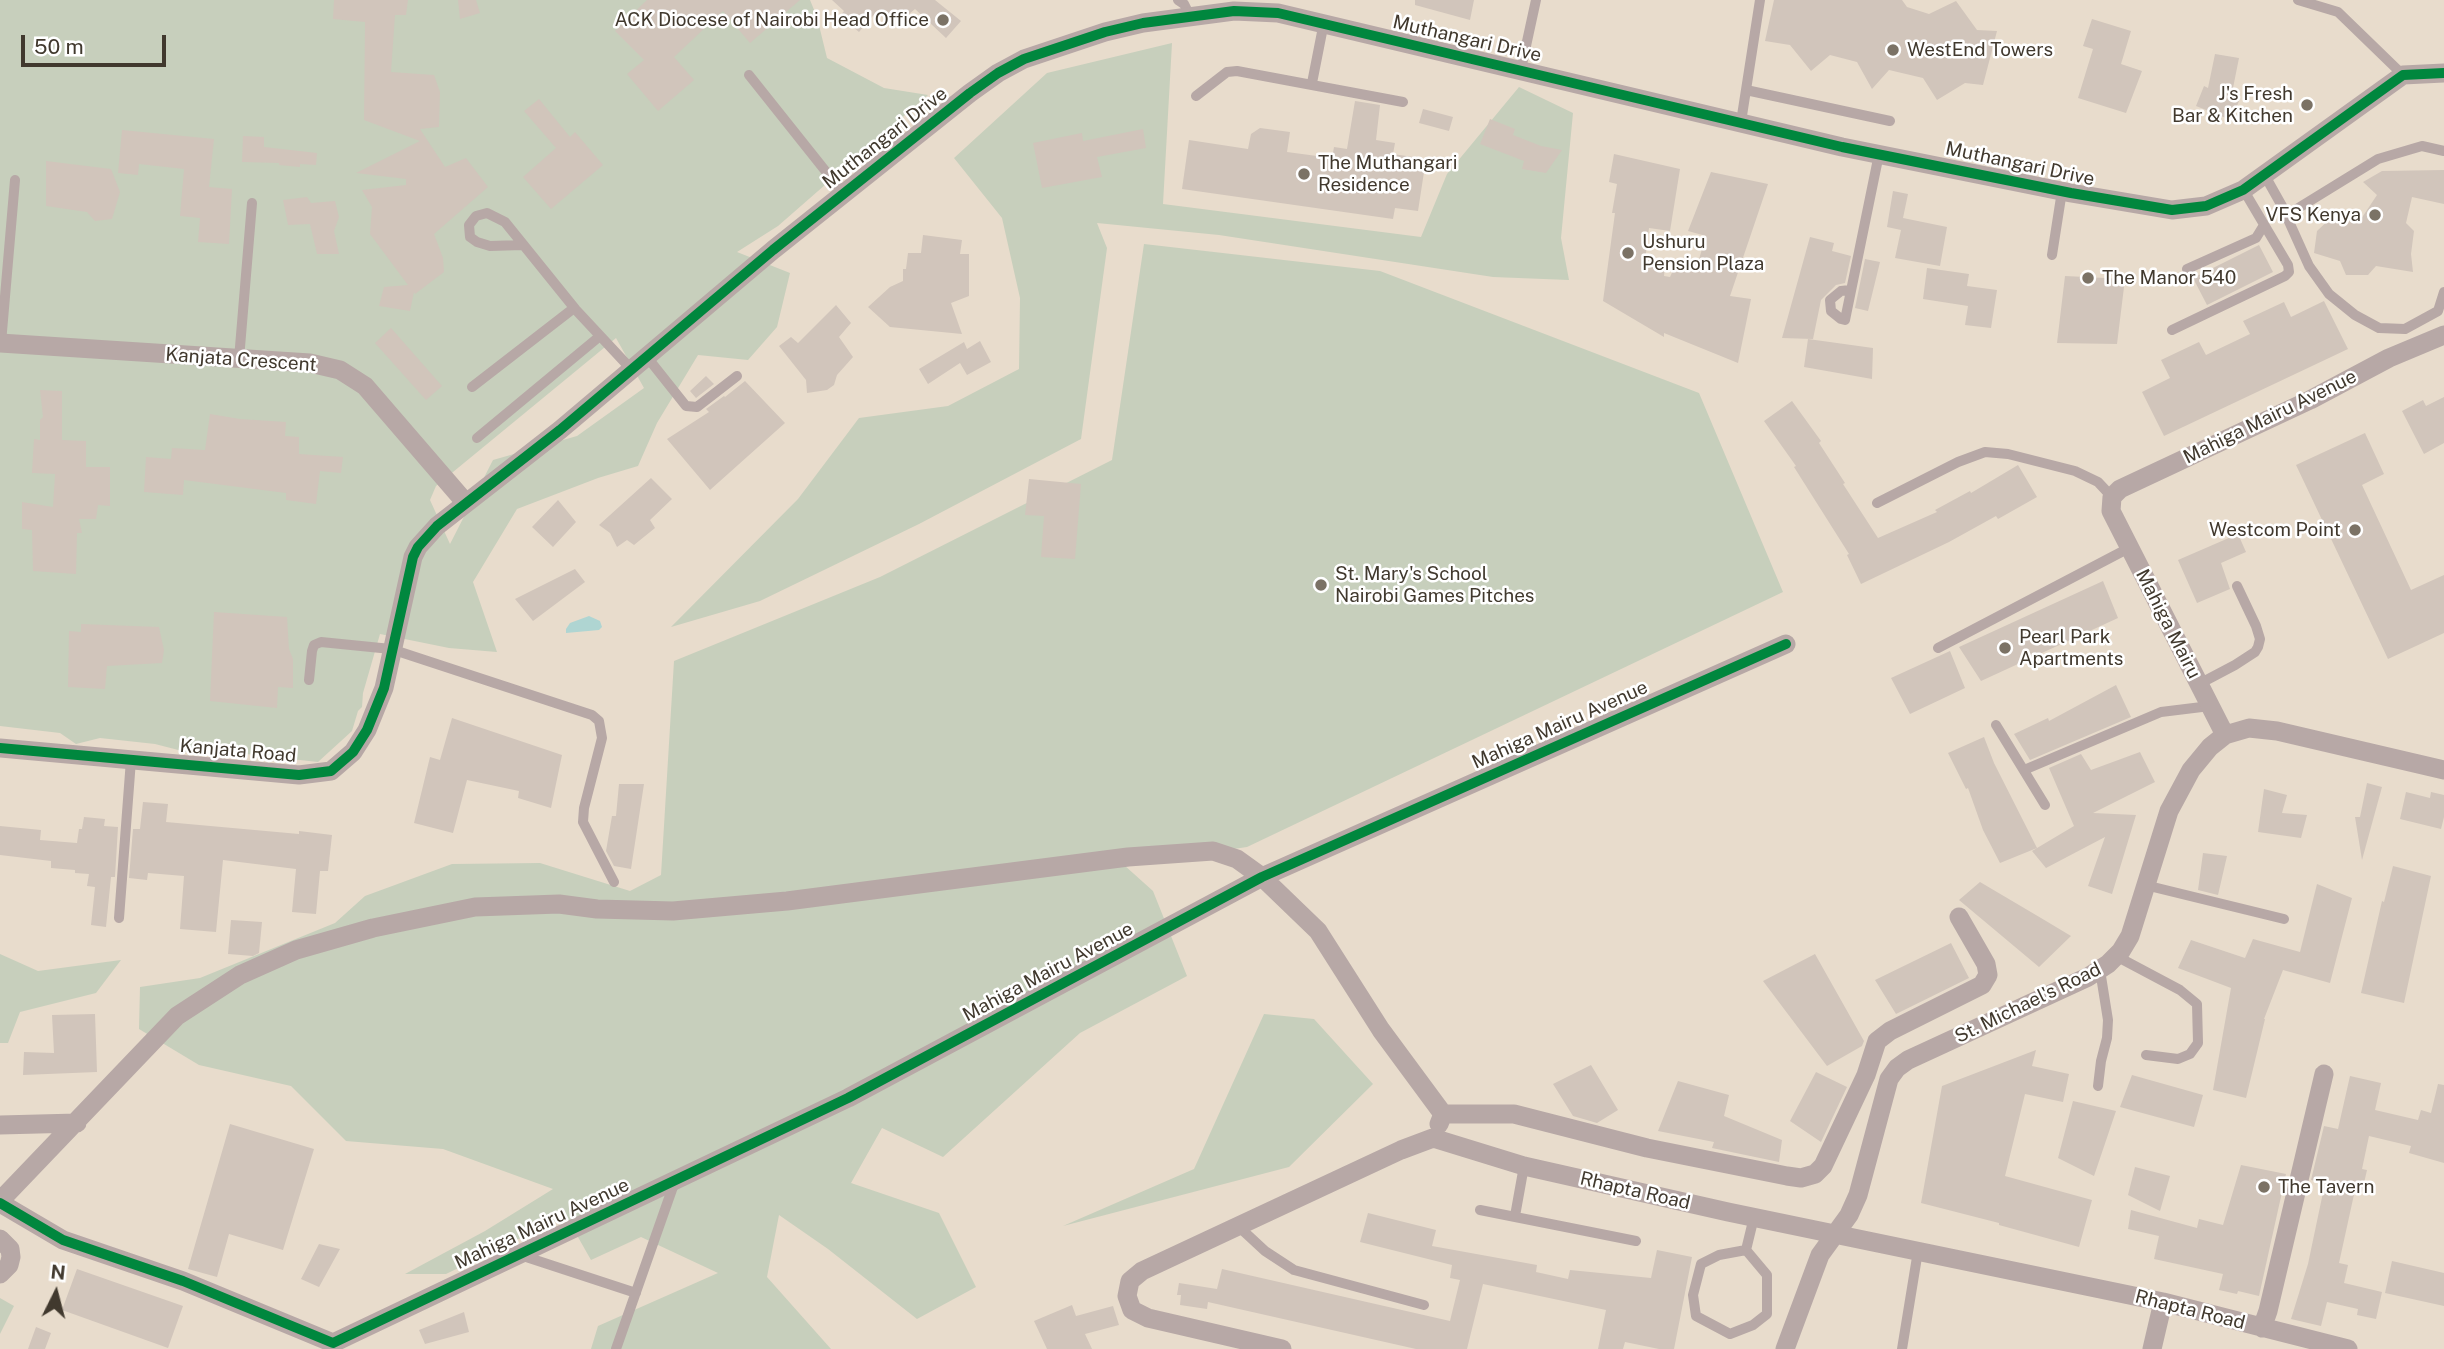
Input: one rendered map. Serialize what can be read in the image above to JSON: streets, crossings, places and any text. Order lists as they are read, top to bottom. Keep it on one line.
{"streets":{"street":["Muthangari Drive","Kanjata Crescent","Mahiga Mairu Avenue","Mahiga Mairu","Kanjata Road","St. Michael's Road","Rhapta Road"]},"crossings":[["Muthangari Drive","Kanjata Crescent"],["Muthangari Drive","Kanjata Road"],["Kanjata Crescent","Kanjata Road"],["Mahiga Mairu Avenue","Mahiga Mairu"],["Mahiga Mairu","St. Michael's Road"],["St. Michael's Road","Rhapta Road"]],"places":["ACK Diocese of Nairobi Head Office","WestEnd Towers","J's Fresh Bar & Kitchen","The Muthangari Residence","VFS Kenya","Ushuru Pension Plaza","The Manor 540","Westcom Point","St. Mary's School Nairobi Games Pitches","Pearl Park Apartments","The Tavern"],"scale_bar":"50 m","north":"top"}
